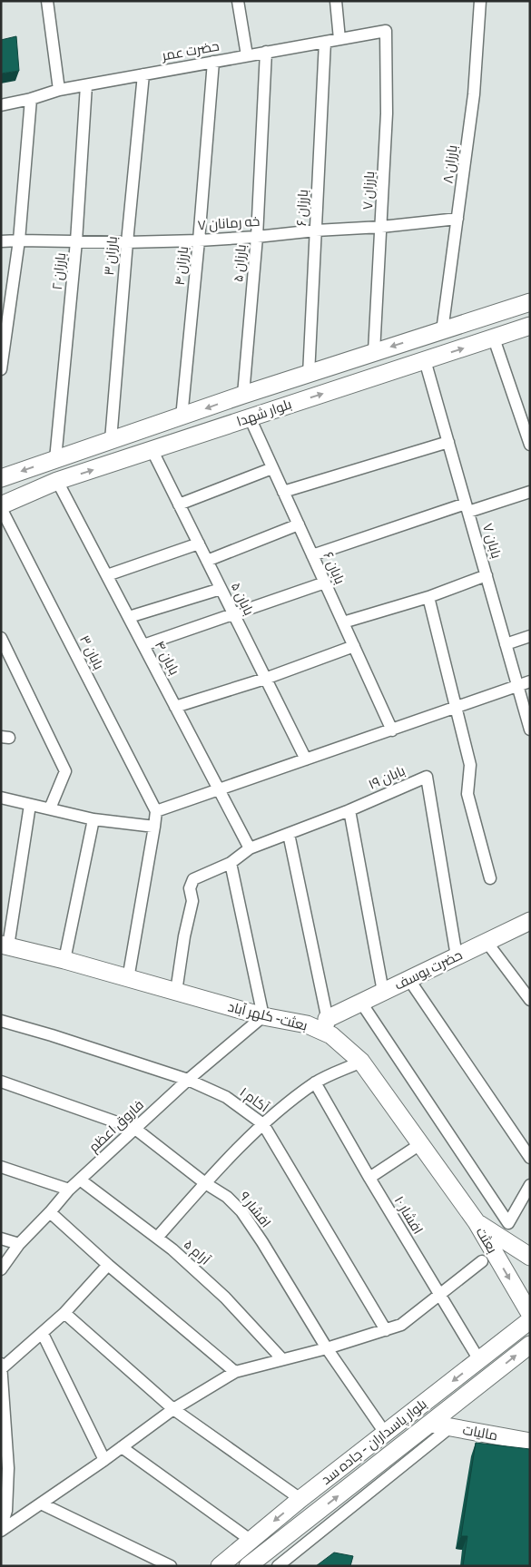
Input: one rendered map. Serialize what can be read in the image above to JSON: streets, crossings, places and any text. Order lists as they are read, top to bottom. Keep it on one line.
{"streets":{"main road":["بلوار شهدا","حضرت یوسف","بعثت- کلهر آباد","بعثت","مالیات","بلوار پاسداران - جاده سد"],"street":["حضرت عمر","بارزان ۸","بارزان ۷","بارزان ۶","خه رمانان ۷","بارزان ۳","بارزان ۵","بارزان ۴","بارزان ۲","بابان ۷","بابان ۶","بابان ۵","بابان ۳","بابان ۴","بابان ۱۹","آکام ۱","فاروق اعظم","افشار ۹","افشار ۱۰","آرام ۵"]},"crossings":[["حضرت عمر","بارزان ۷"],["حضرت عمر","بارزان ۶"],["حضرت عمر","بارزان ۳"],["حضرت عمر","بارزان ۵"],["حضرت عمر","بارزان ۴"],["حضرت عمر","بارزان ۲"],["بارزان ۸","خه رمانان ۷"],["بارزان ۸","بلوار شهدا"],["بارزان ۷","خه رمانان ۷"],["بارزان ۷","بلوار شهدا"],["بارزان ۶","خه رمانان ۷"],["بارزان ۶","بلوار شهدا"],["خه رمانان ۷","بارزان ۳"],["خه رمانان ۷","بارزان ۵"],["خه رمانان ۷","بارزان ۴"],["خه رمانان ۷","بارزان ۲"],["بارزان ۳","بلوار شهدا"],["بارزان ۵","بلوار شهدا"],["بارزان ۴","بلوار شهدا"],["بارزان ۲","بلوار شهدا"],["بلوار شهدا","بابان ۷"],["بلوار شهدا","بابان ۶"],["بلوار شهدا","بابان ۵"],["بلوار شهدا","بابان ۳"],["بلوار شهدا","بابان ۴"],["بابان ۴","بابان ۱۹"],["بابان ۱۹","حضرت یوسف"],["بابان ۱۹","بعثت- کلهر آباد"],["بعثت- کلهر آباد","فاروق اعظم"],["بعثت- کلهر آباد","بعثت"],["آکام ۱","فاروق اعظم"],["فاروق اعظم","افشار ۹"],["فاروق اعظم","آرام ۵"],["افشار ۹","بلوار پاسداران - جاده سد"],["افشار ۱۰","بلوار پاسداران - جاده سد"],["مالیات","بلوار پاسداران - جاده سد"]],"one_way":["بعثت"]}
